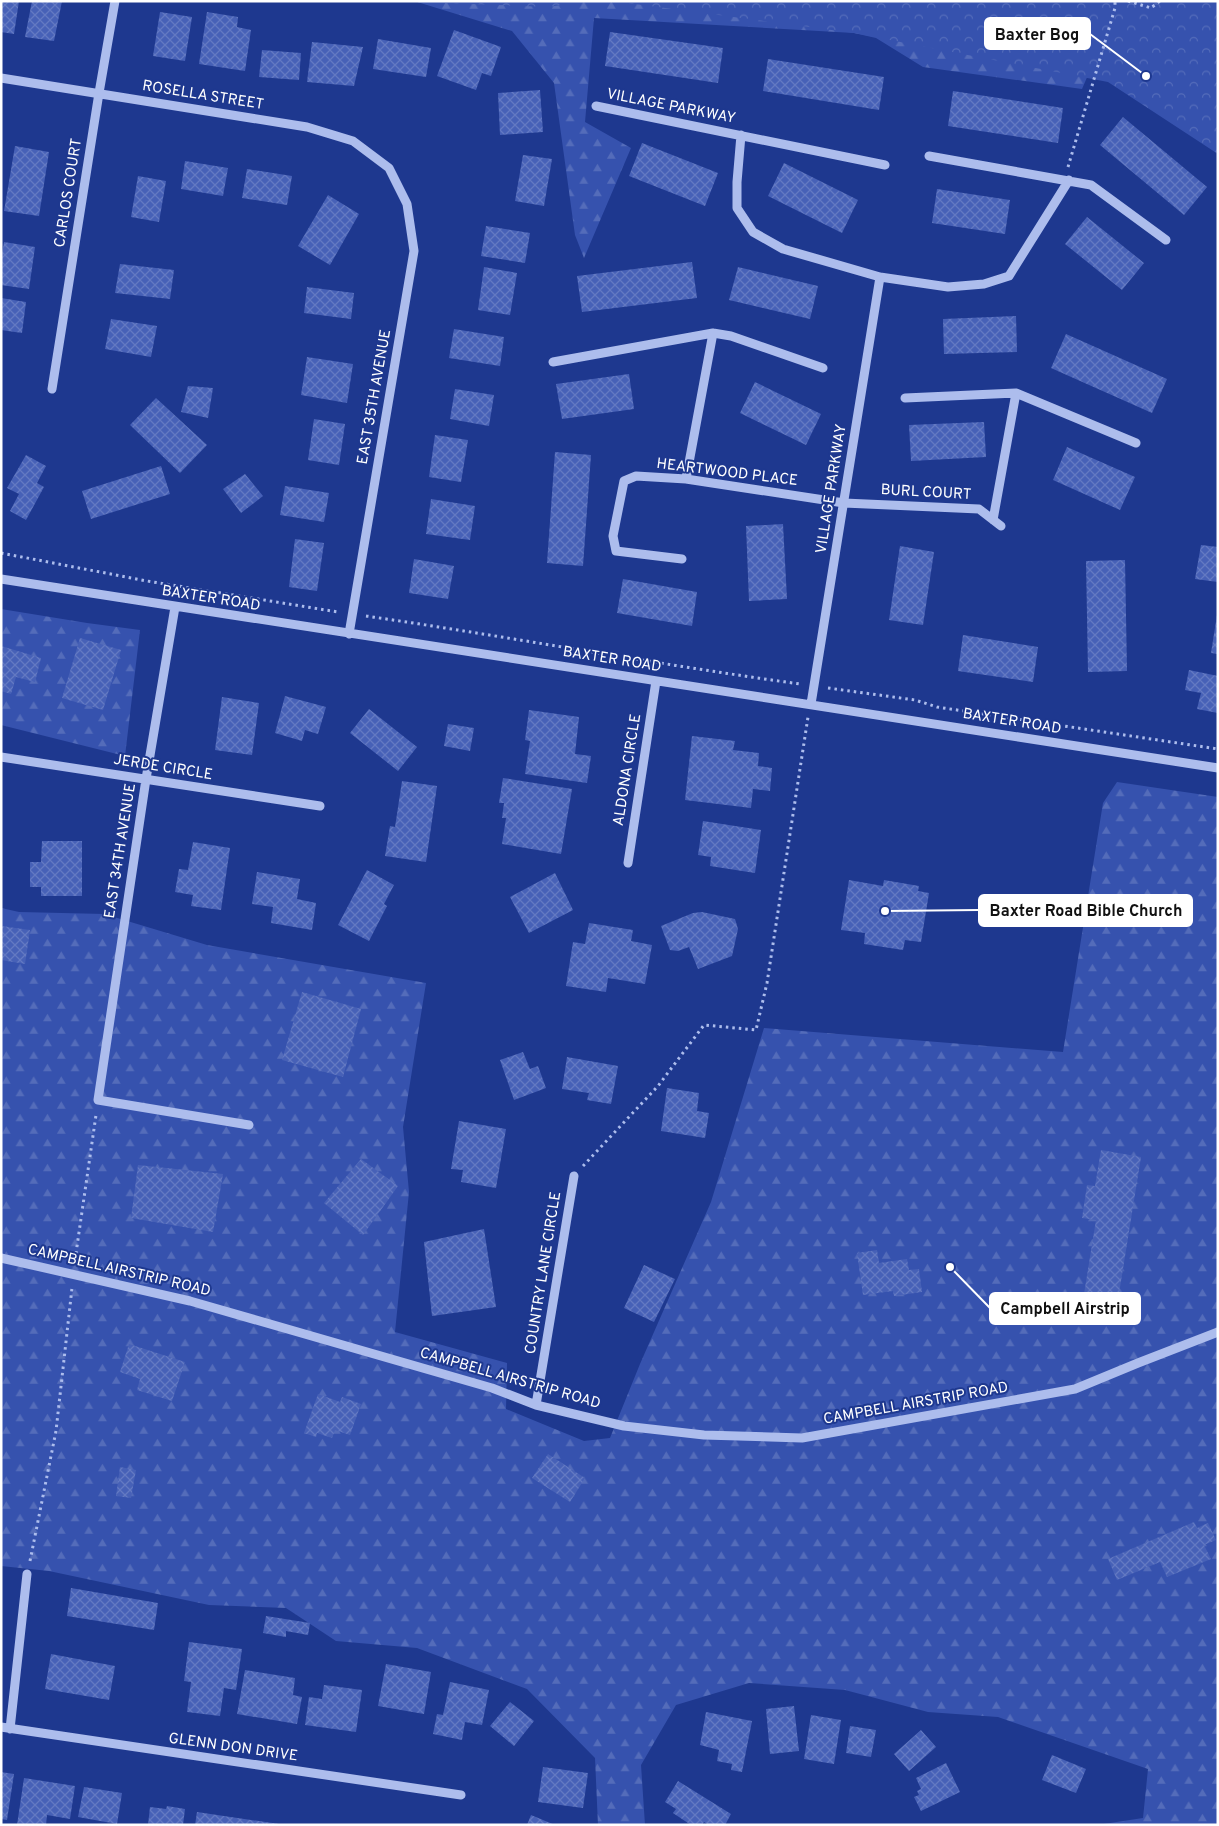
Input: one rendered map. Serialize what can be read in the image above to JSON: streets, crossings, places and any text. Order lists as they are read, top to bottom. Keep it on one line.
{"streets":{"street":["ROSELLA STREET","VILLAGE PARKWAY","CARLOS COURT","EAST 35TH AVENUE","HEARTWOOD PLACE","BURL COURT","BAXTER ROAD","JERDE CIRCLE","ALDONA CIRCLE","EAST 34TH AVENUE","CAMPBELL AIRSTRIP ROAD","COUNTRY LANE CIRCLE","GLENN DON DRIVE"]},"crossings":[["ROSELLA STREET","CARLOS COURT"],["ROSELLA STREET","EAST 35TH AVENUE"],["VILLAGE PARKWAY","HEARTWOOD PLACE"],["VILLAGE PARKWAY","BURL COURT"],["VILLAGE PARKWAY","BAXTER ROAD"],["EAST 35TH AVENUE","BAXTER ROAD"],["HEARTWOOD PLACE","BURL COURT"],["BAXTER ROAD","ALDONA CIRCLE"],["BAXTER ROAD","EAST 34TH AVENUE"],["JERDE CIRCLE","EAST 34TH AVENUE"],["CAMPBELL AIRSTRIP ROAD","COUNTRY LANE CIRCLE"]],"places":["Baxter Bog","Baxter Road Bible Church","Campbell Airstrip"]}
